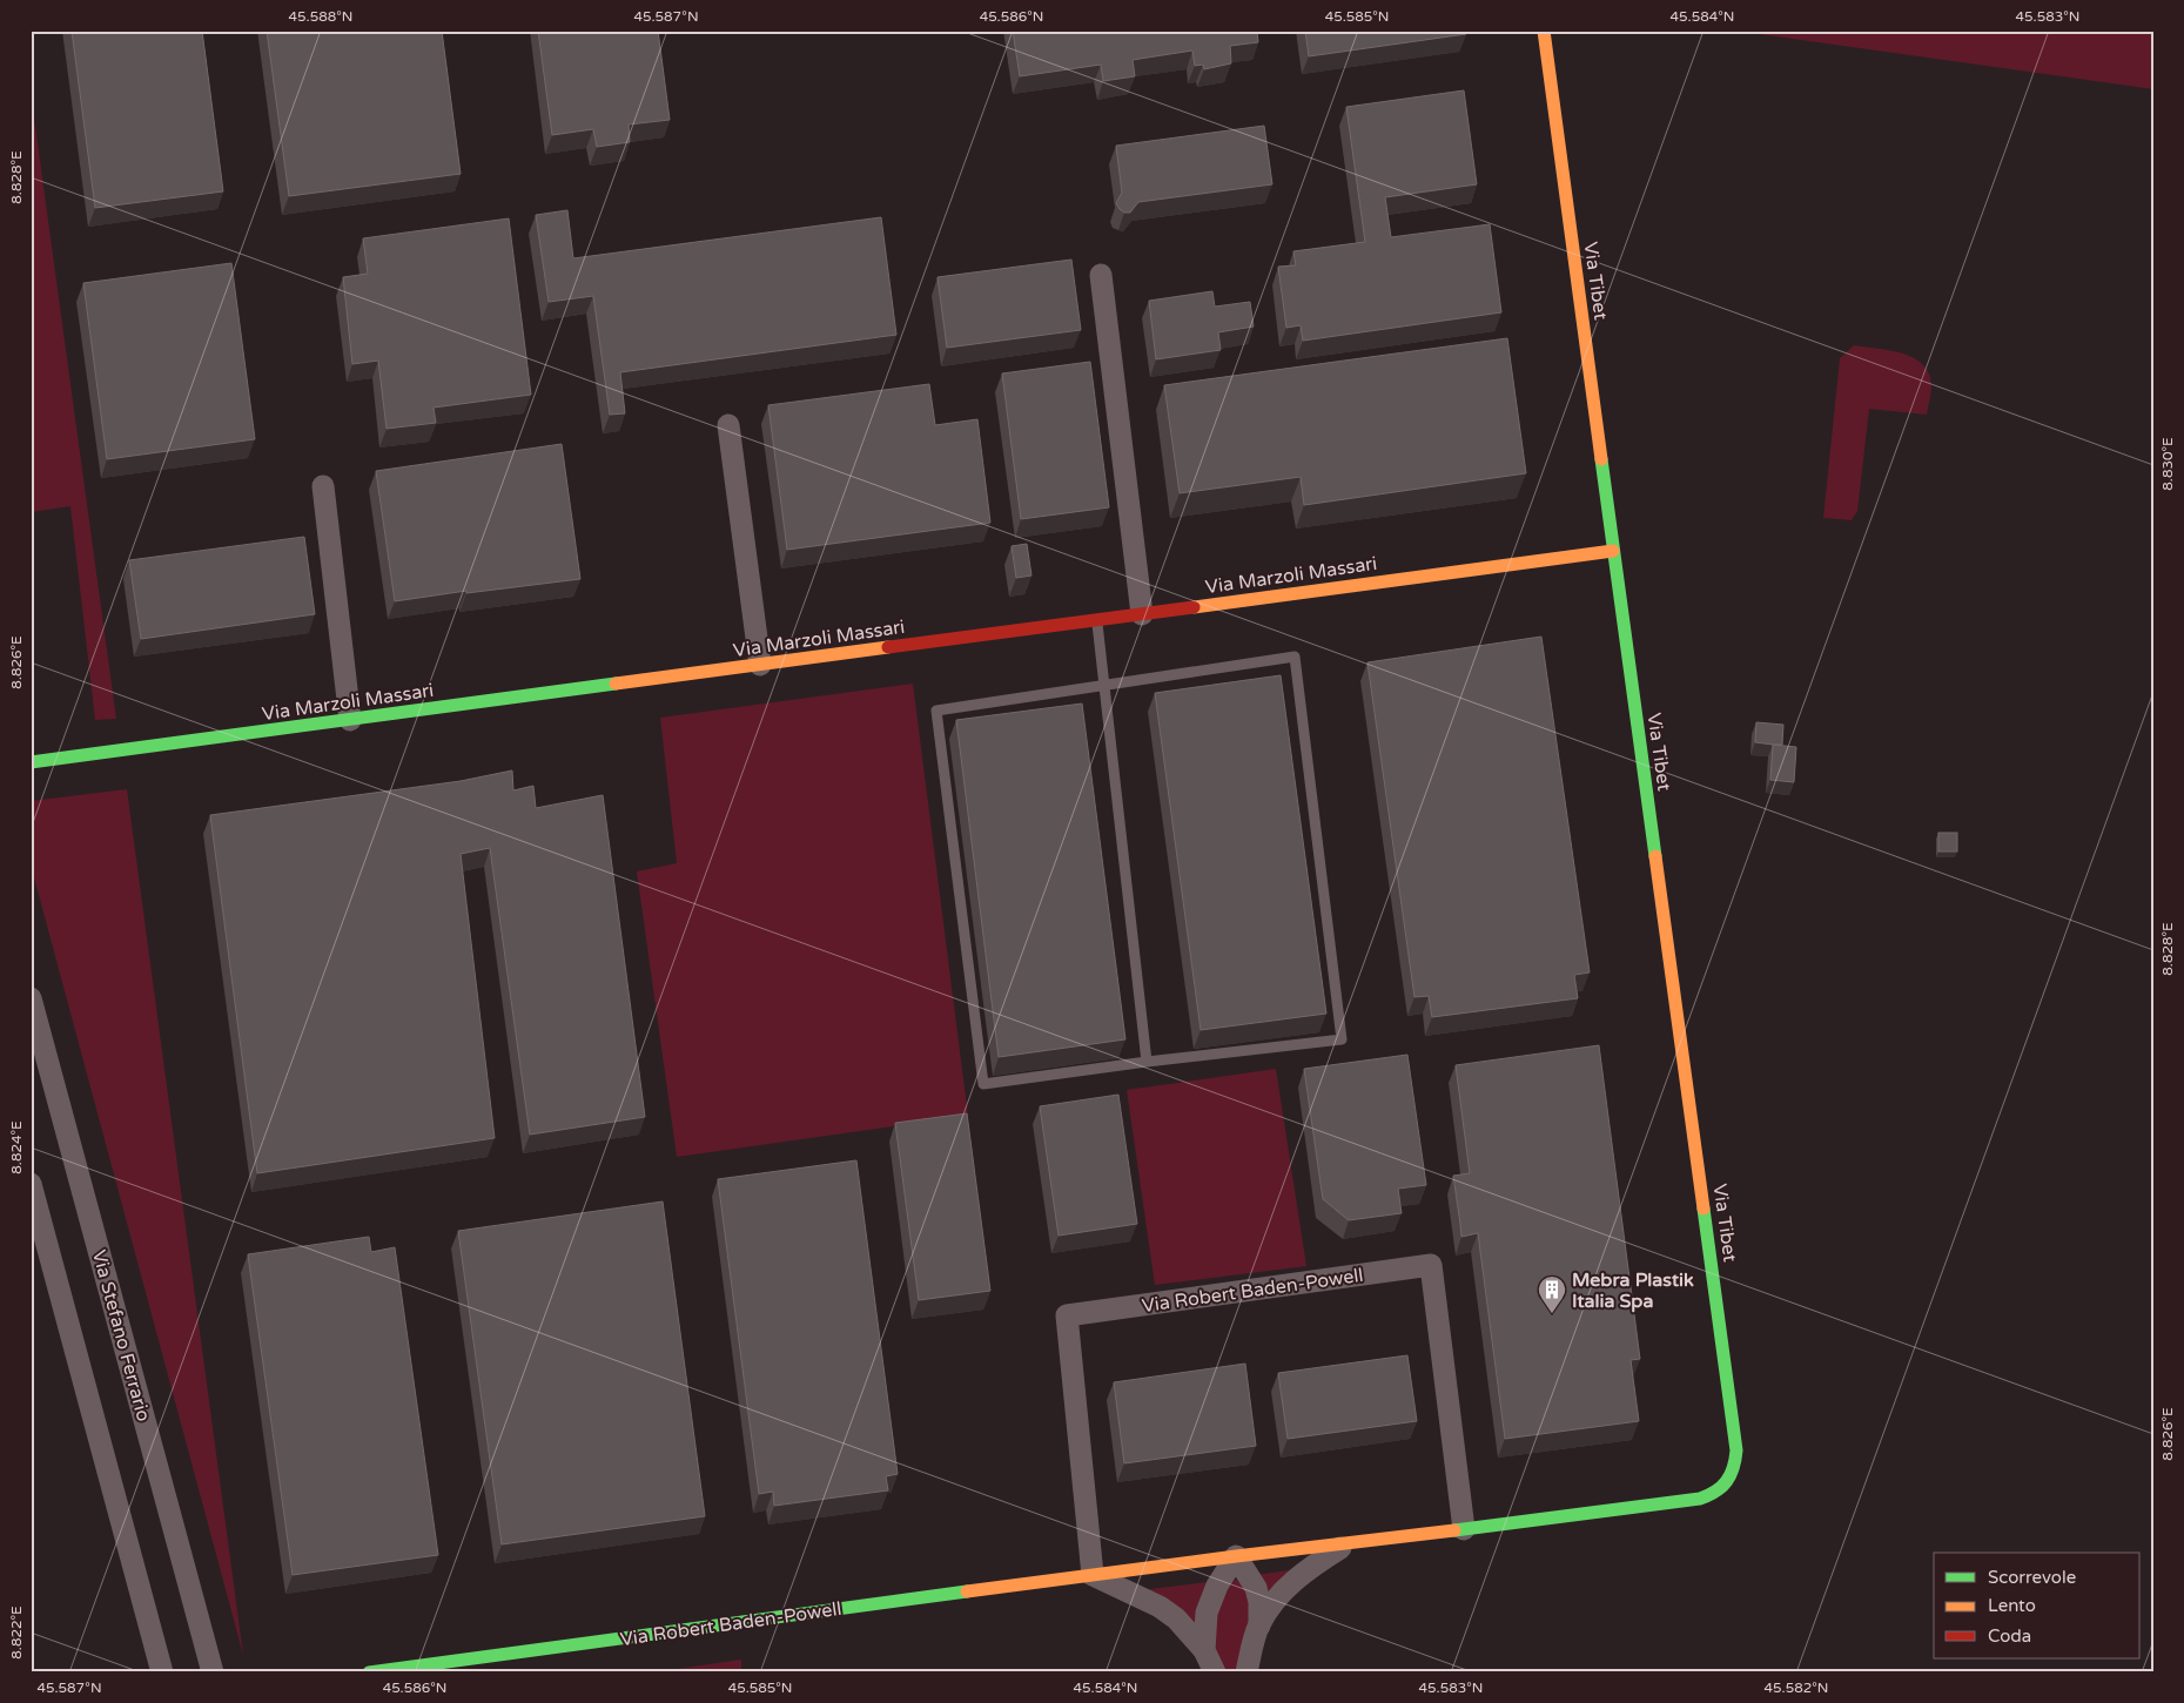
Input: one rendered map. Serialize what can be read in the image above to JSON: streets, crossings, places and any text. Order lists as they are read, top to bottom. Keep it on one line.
{"streets":{"street":["Via Tibet","Via Marzoli Massari","Via Robert Baden-Powell","Via Stefano Ferrario"]},"crossings":[["Via Tibet","Via Marzoli Massari"],["Via Tibet","Via Robert Baden-Powell"]],"places":{"building":["Mebra Plastik Italia Spa"]},"legend":["Scorrevole","Lento","Coda"],"coordinates":["45.588°N","45.587°N","45.586°N","45.585°N","45.584°N","45.583°N","8.828°E","8.830°E","8.826°E","8.824°E","8.822°E","45.582°N"]}
